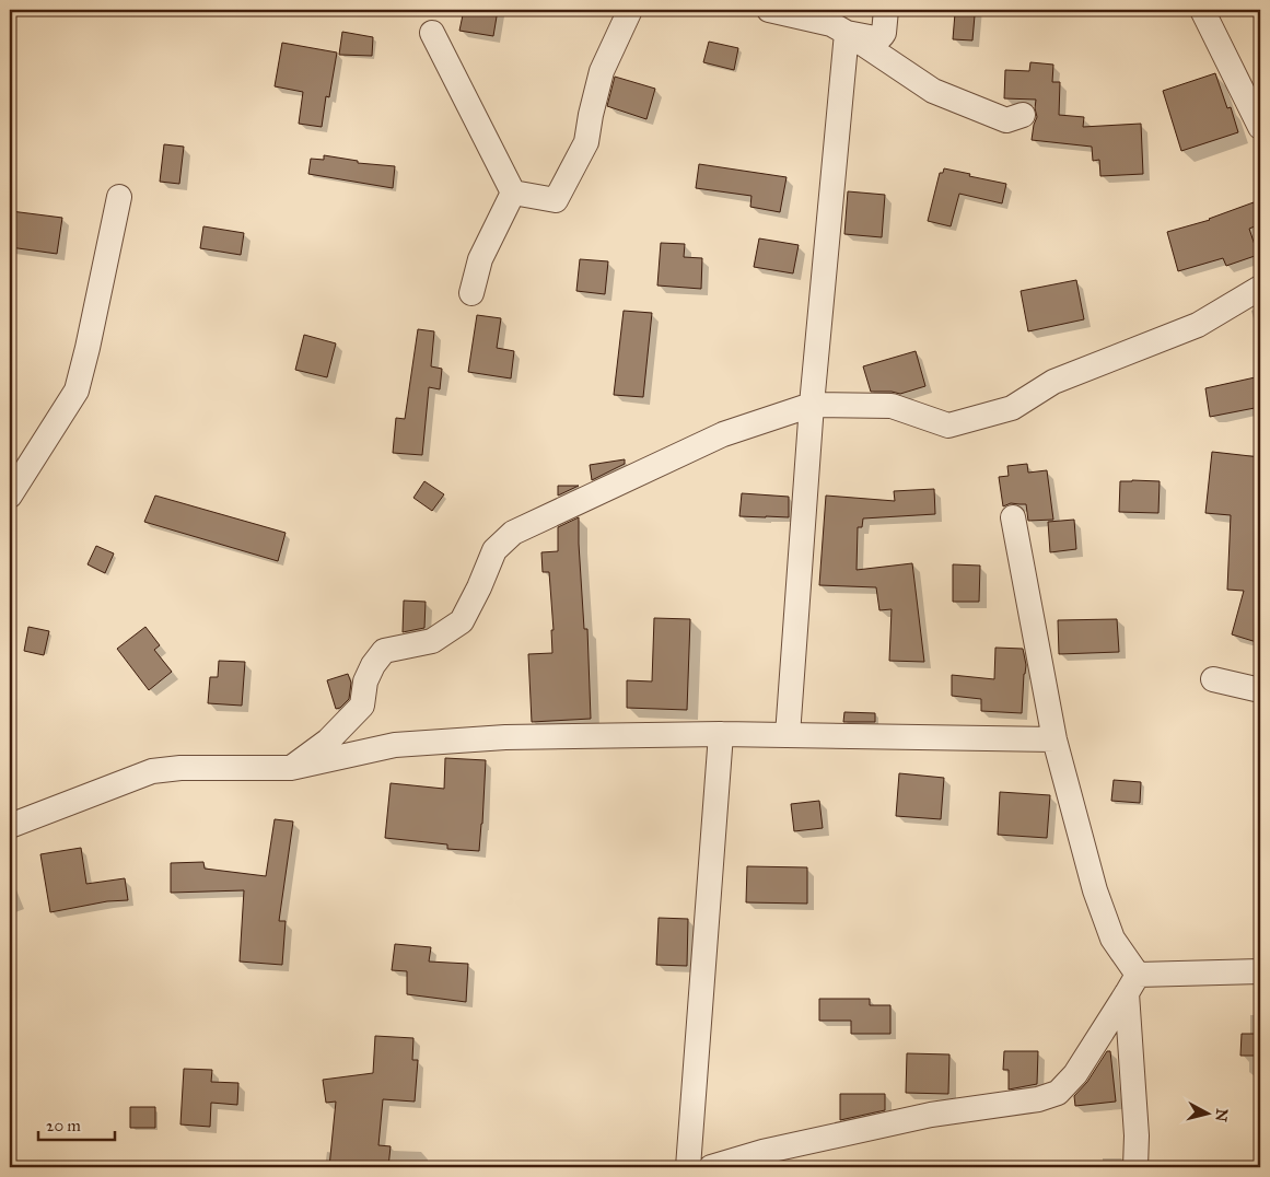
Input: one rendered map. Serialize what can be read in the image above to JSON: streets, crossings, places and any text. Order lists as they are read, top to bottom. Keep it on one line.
{"scale_bar":"20 m","north":"right"}
